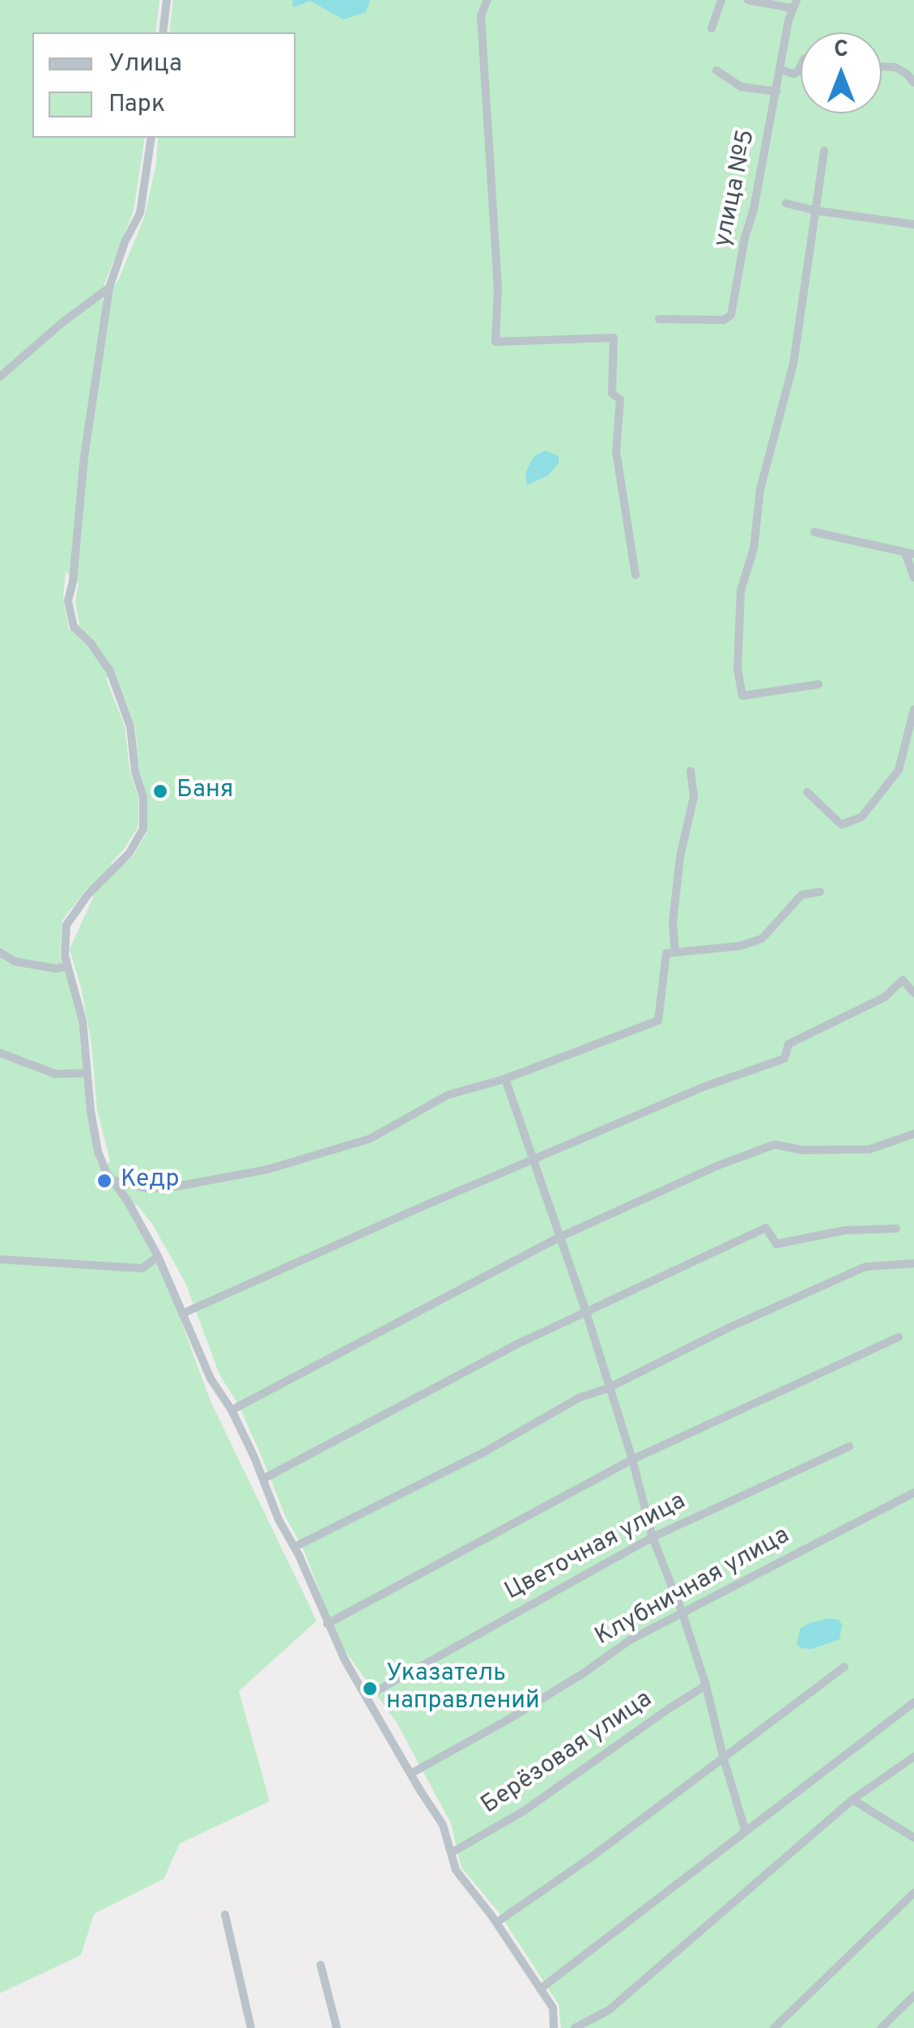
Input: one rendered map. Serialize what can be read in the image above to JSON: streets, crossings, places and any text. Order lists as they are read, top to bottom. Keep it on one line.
{"streets":{"street":["улица №5","Цветочная улица","Клубничная улица","Берёзовая улица"]},"places":["Баня","Кедр","Указатель направлений"],"legend":["Улица","Парк"],"north":"top"}
